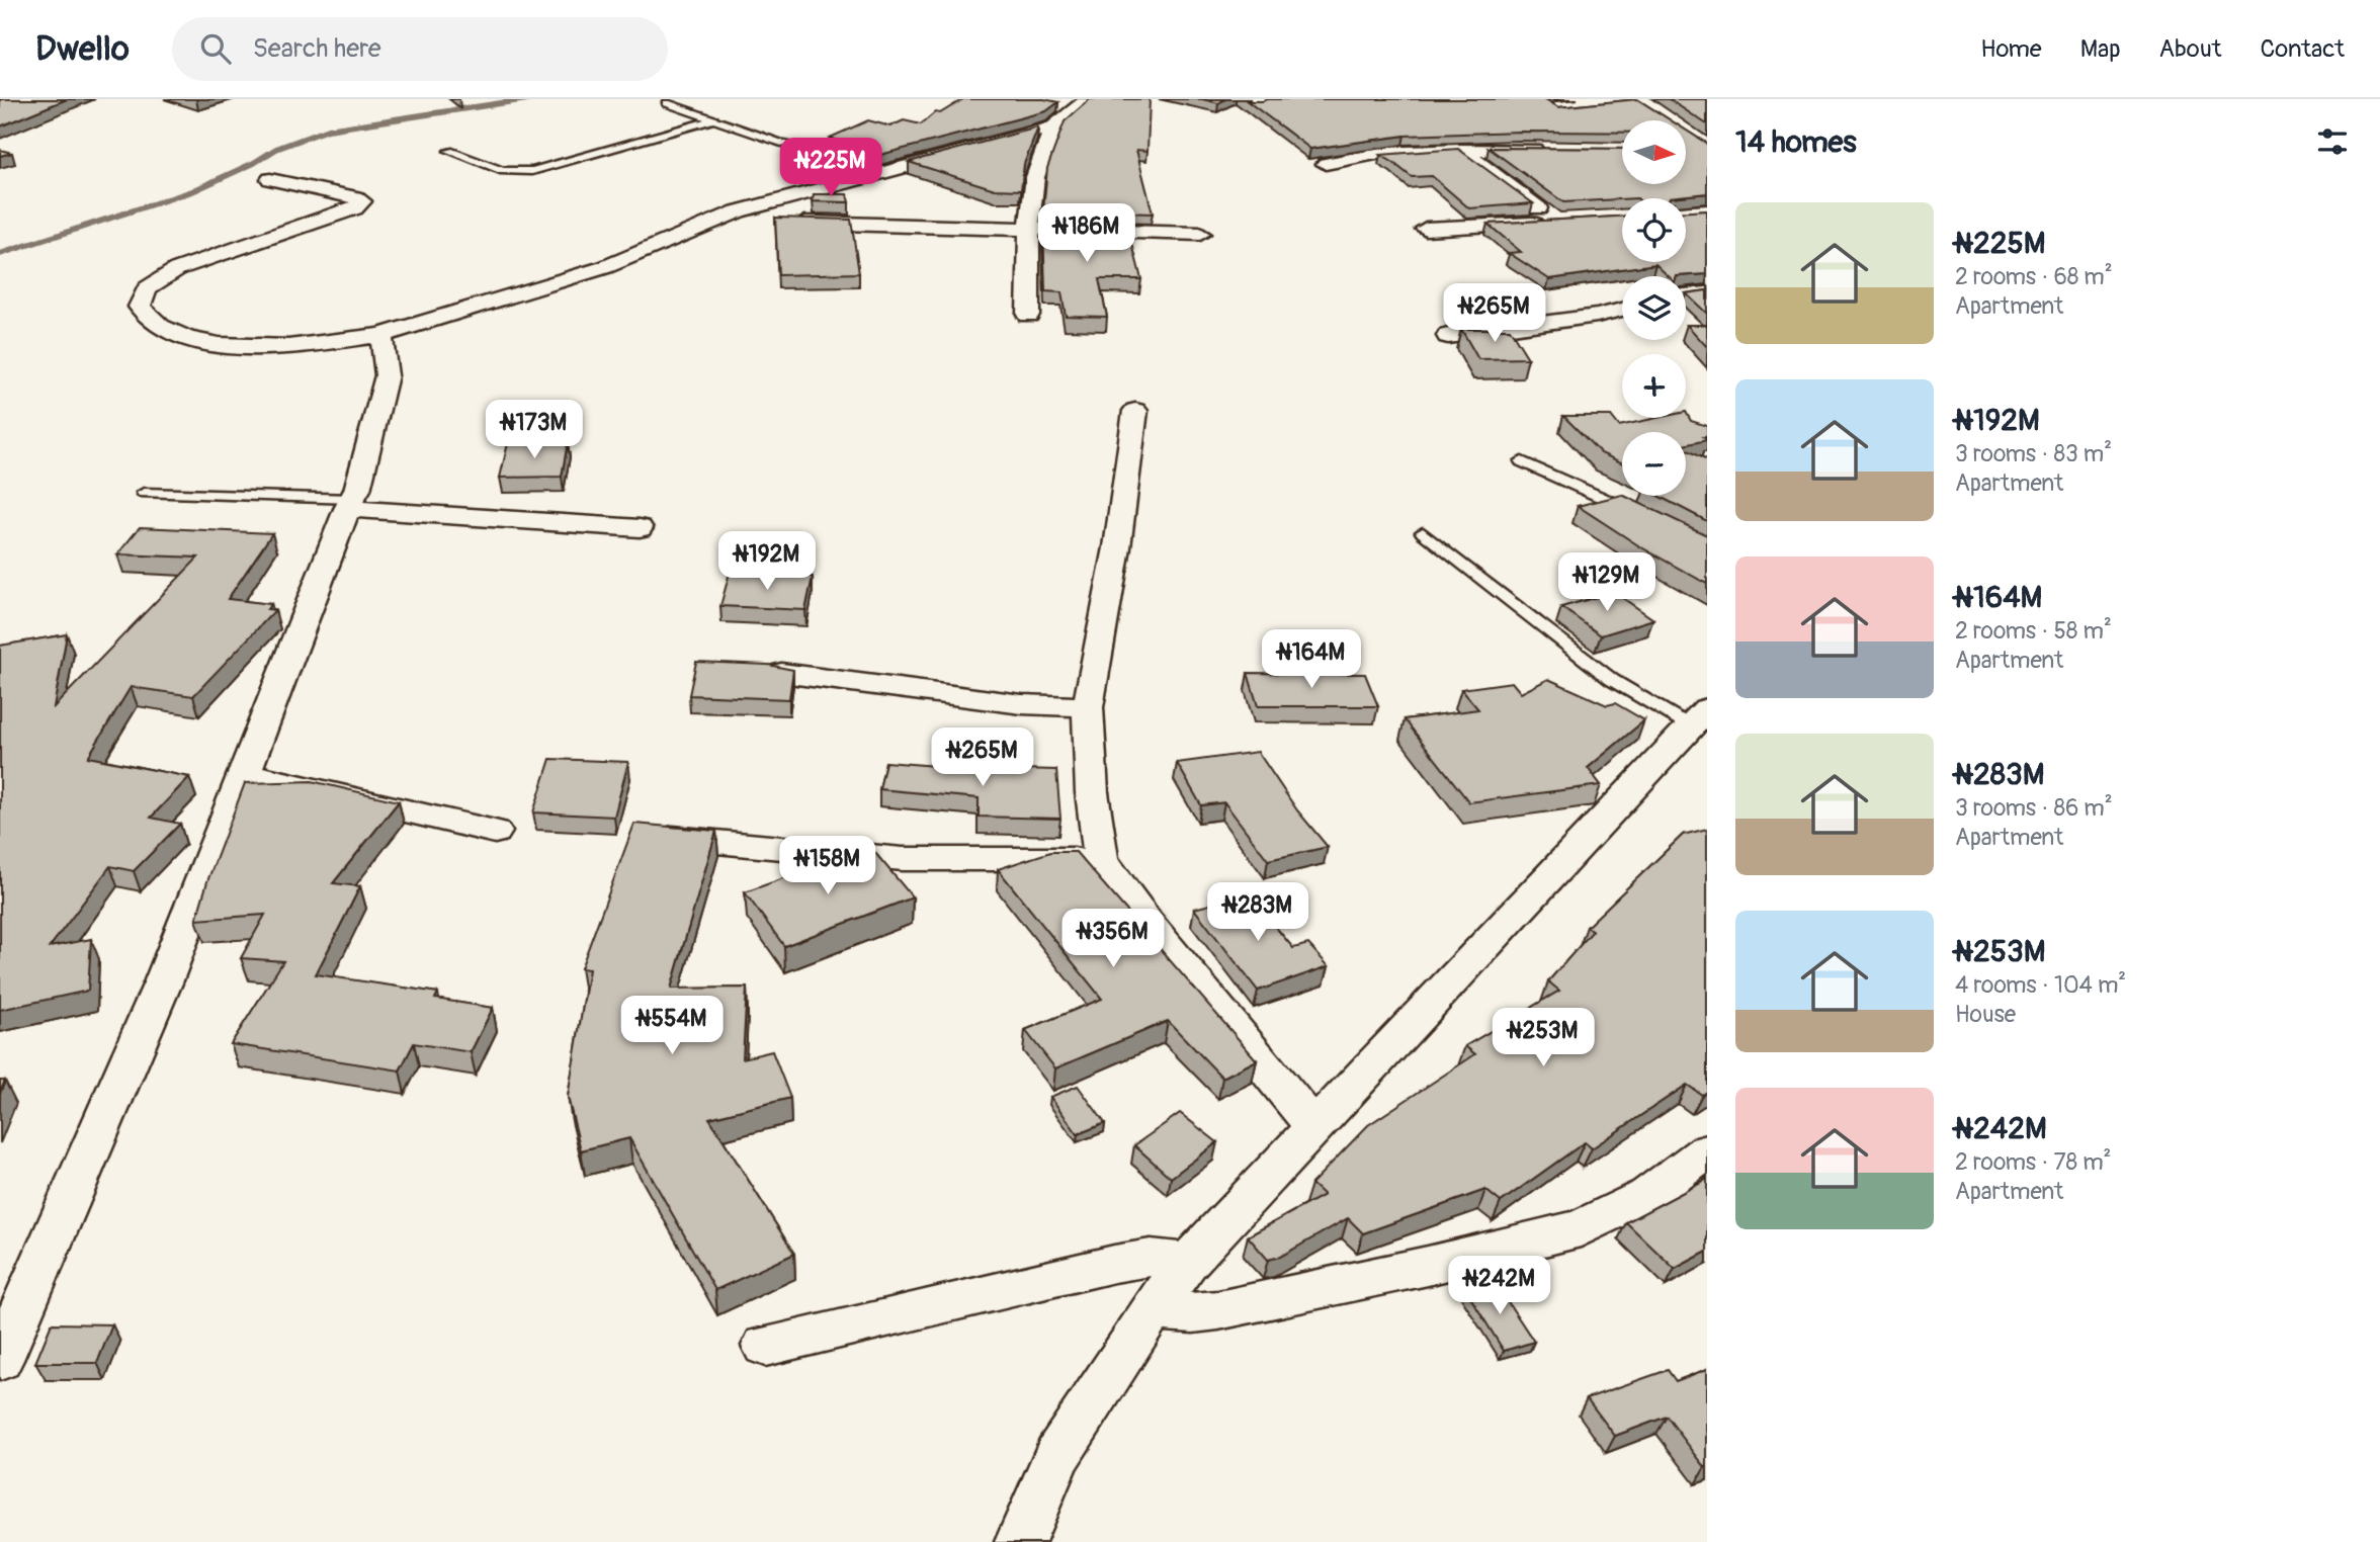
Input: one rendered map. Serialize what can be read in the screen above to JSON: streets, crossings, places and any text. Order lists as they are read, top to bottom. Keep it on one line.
{"north":"right","page":{"header":"Dwello","search":"Search here","nav":["Home","Map","About","Contact"],"heading":"14 homes","map_buttons":["+","−"],"price":["₦225M","₦186M","₦265M","₦173M","₦192M","₦129M","₦164M","₦265M","₦158M","₦283M","₦356M","₦554M","₦253M","₦242M"],"list":[{"name":"₦225M","note":"2 rooms · 68 m² · Apartment"},{"name":"₦192M","note":"3 rooms · 83 m² · Apartment"},{"name":"₦164M","note":"2 rooms · 58 m² · Apartment"},{"name":"₦283M","note":"3 rooms · 86 m² · Apartment"},{"name":"₦253M","note":"4 rooms · 104 m² · House"},{"name":"₦242M","note":"2 rooms · 78 m² · Apartment"}]}}
